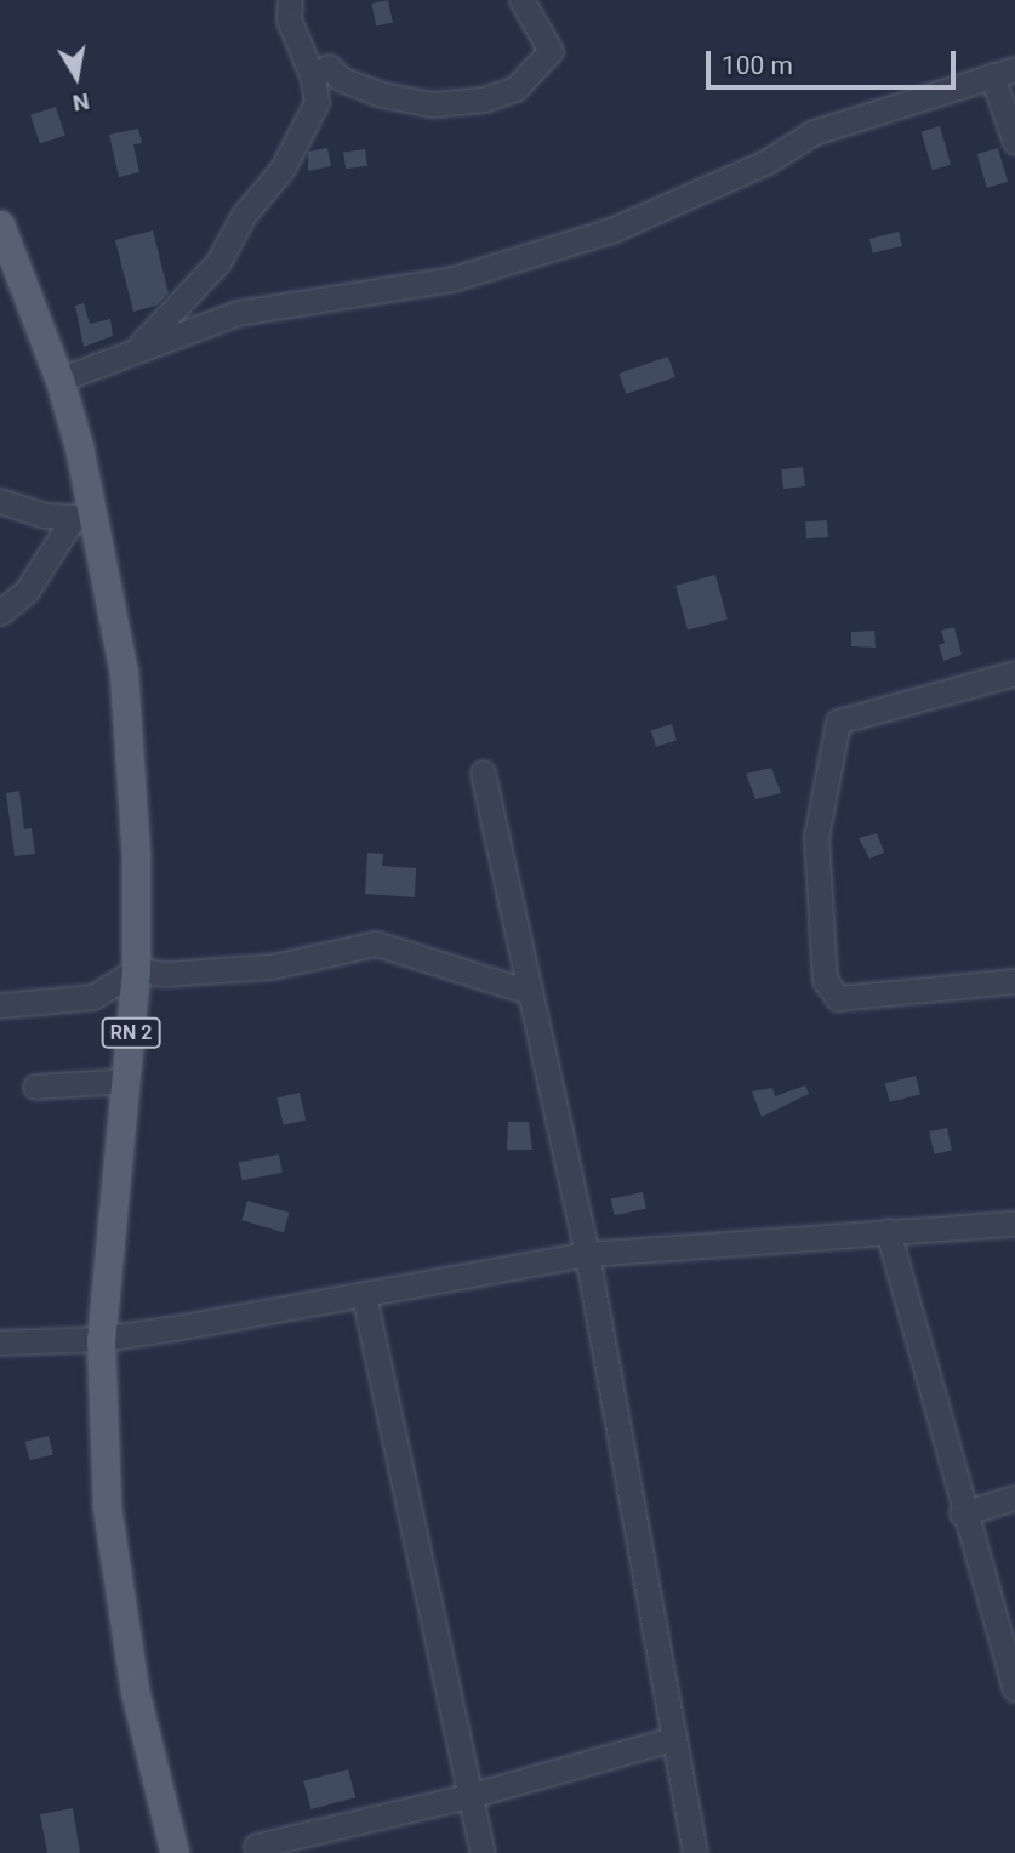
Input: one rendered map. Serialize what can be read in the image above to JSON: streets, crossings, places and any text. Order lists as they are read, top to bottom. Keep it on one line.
{"streets":{"main road":["RN 2"]},"scale_bar":"100 m","north":"bottom"}
